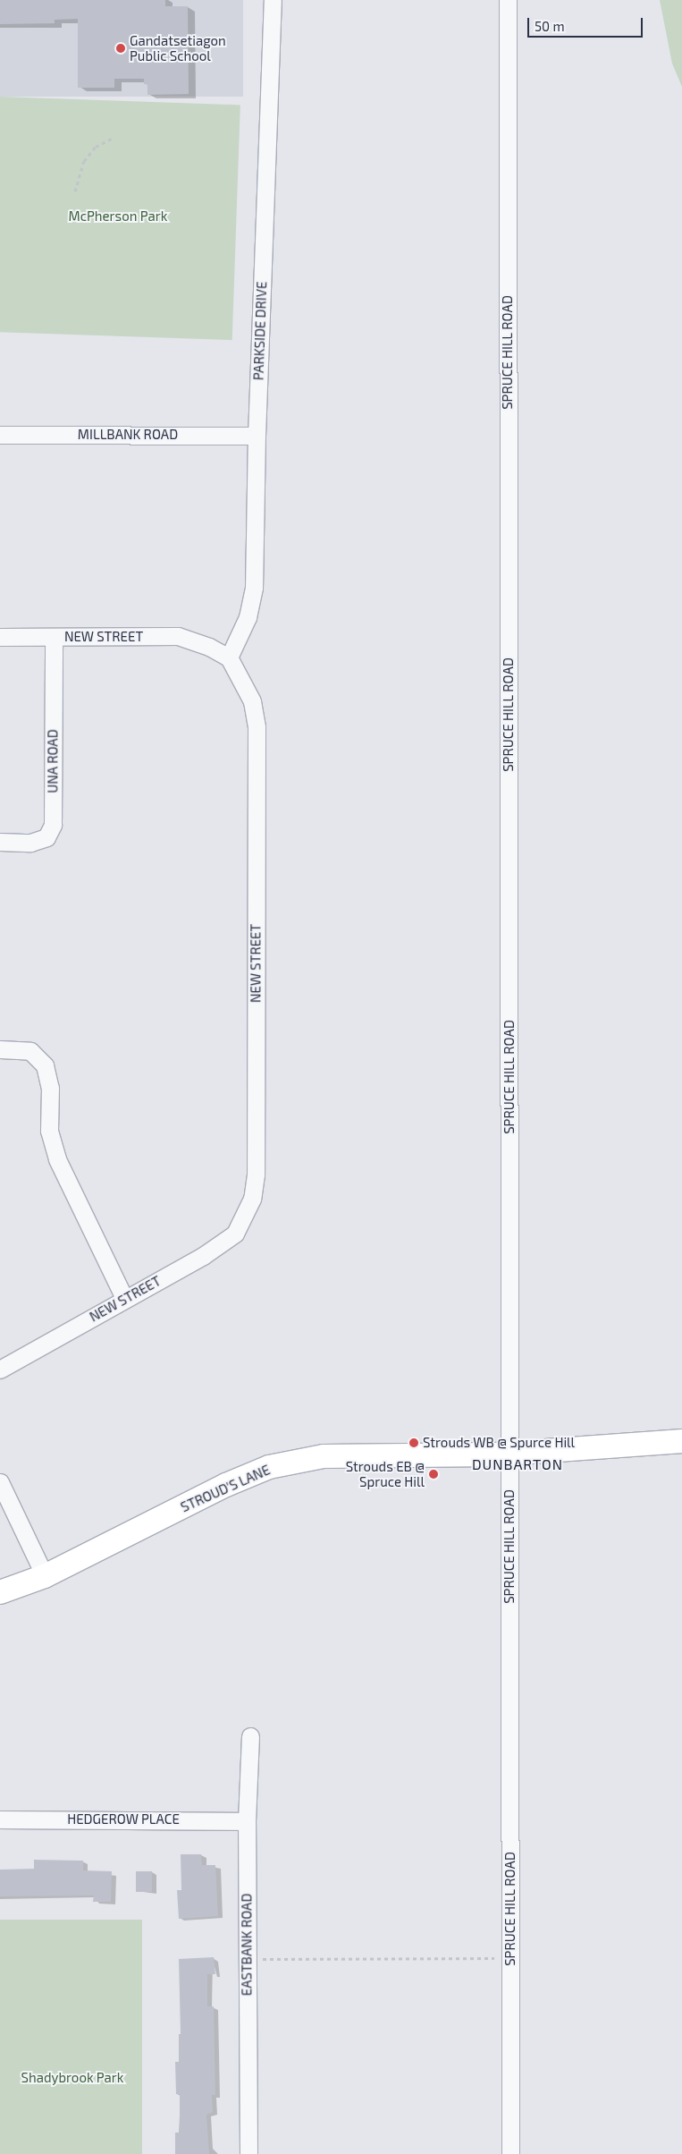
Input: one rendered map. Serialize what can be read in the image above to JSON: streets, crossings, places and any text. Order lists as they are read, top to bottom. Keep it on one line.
{"streets":{"street":["PARKSIDE DRIVE","SPRUCE HILL ROAD","MILLBANK ROAD","NEW STREET","UNA ROAD","STROUD'S LANE","HEDGEROW PLACE","EASTBANK ROAD"]},"crossings":[["PARKSIDE DRIVE","MILLBANK ROAD"],["PARKSIDE DRIVE","NEW STREET"],["SPRUCE HILL ROAD","STROUD'S LANE"],["NEW STREET","UNA ROAD"],["HEDGEROW PLACE","EASTBANK ROAD"]],"districts":["DUNBARTON"],"parks":["McPherson Park","Shadybrook Park"],"places":["Gandatsetiagon Public School","Strouds WB @ Spurce Hill","Strouds EB @ Spruce Hill"],"scale_bar":"50 m"}
